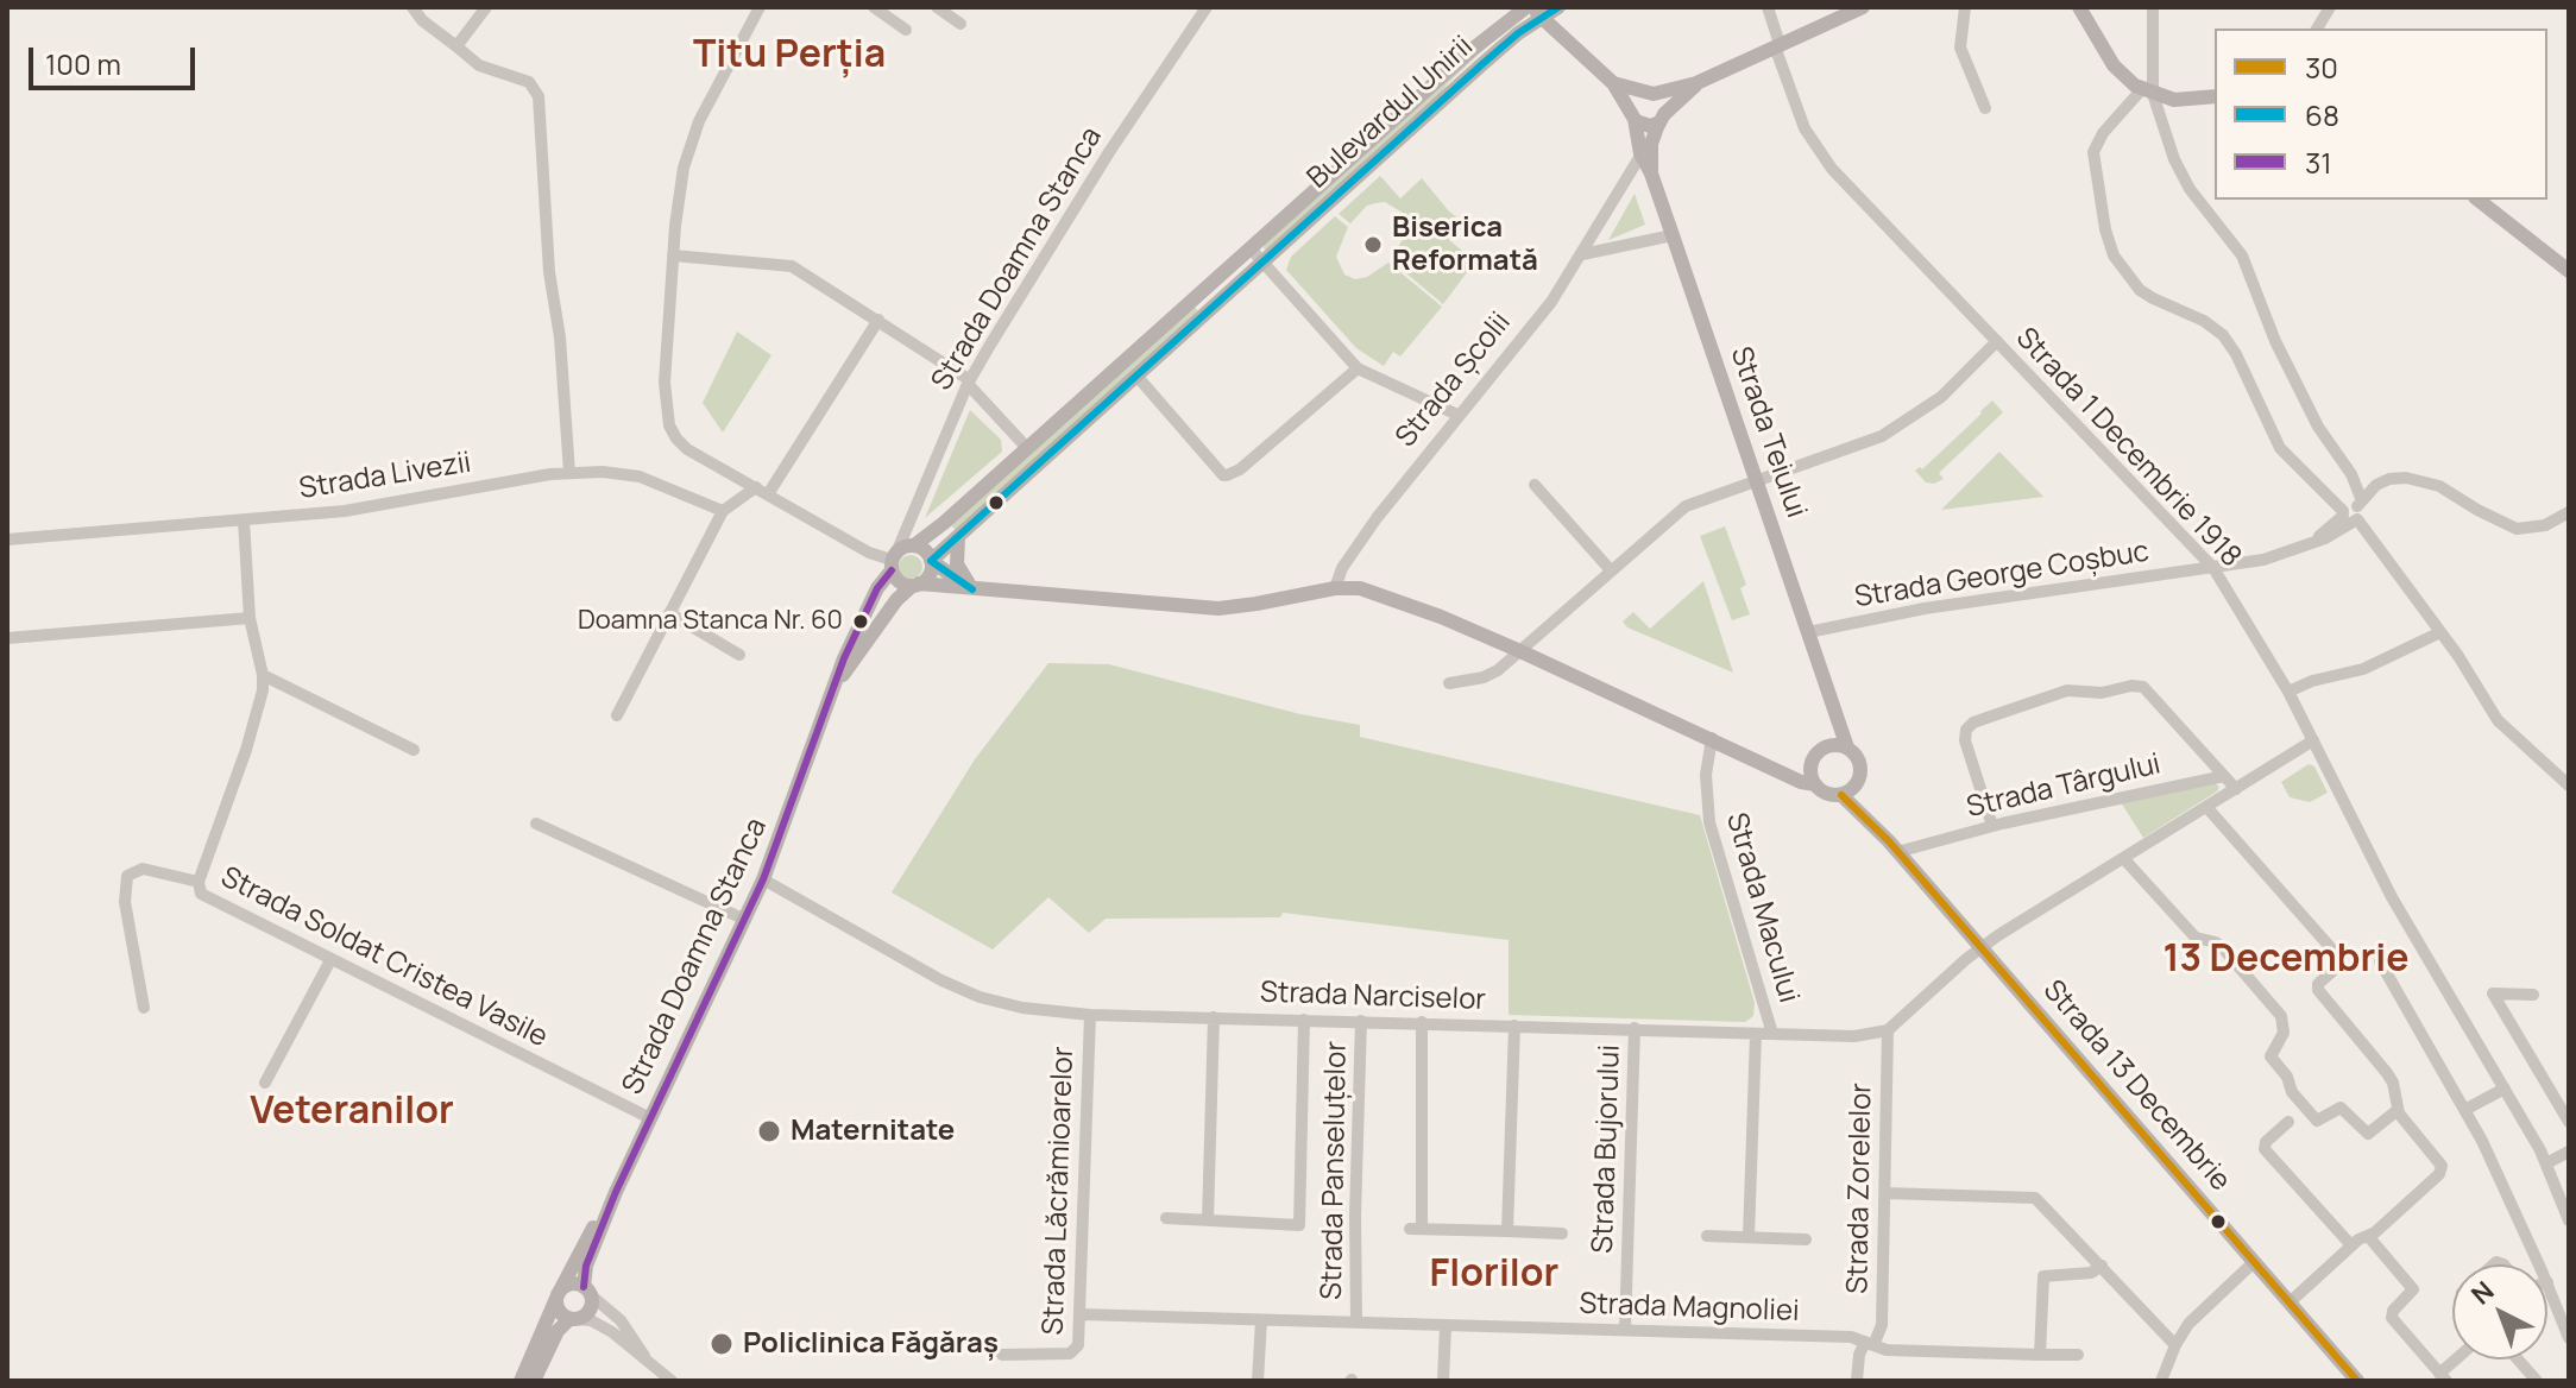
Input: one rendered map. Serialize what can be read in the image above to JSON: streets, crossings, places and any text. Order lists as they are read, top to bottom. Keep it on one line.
{"streets":{"main road":["Bulevardul Unirii","Strada Doamna Stanca","Strada Teiului","Strada 13 Decembrie"],"street":["Strada Școlii","Strada 1 Decembrie 1918","Strada Livezii","Strada George Coșbuc","Strada Târgului","Strada Macului","Strada Soldat Cristea Vasile","Strada Narciselor","Strada Bujorului","Strada Panseluțelor","Strada Zorelelor","Strada Lăcrămioarelor","Strada Magnoliei"]},"crossings":[["Bulevardul Unirii","Strada Doamna Stanca"],["Strada Doamna Stanca","Strada Soldat Cristea Vasile"],["Strada Doamna Stanca","Strada Narciselor"],["Strada Teiului","Strada George Coșbuc"],["Strada Teiului","Strada 13 Decembrie"],["Strada 1 Decembrie 1918","Strada George Coșbuc"],["Strada Livezii","Strada Soldat Cristea Vasile"],["Strada Târgului","Strada 13 Decembrie"],["Strada Macului","Strada Narciselor"],["Strada Narciselor","Strada Bujorului"],["Strada Narciselor","Strada Panseluțelor"],["Strada Narciselor","Strada Zorelelor"],["Strada Narciselor","Strada Lăcrămioarelor"],["Strada Bujorului","Strada Magnoliei"],["Strada Panseluțelor","Strada Magnoliei"],["Strada Zorelelor","Strada Magnoliei"],["Strada Lăcrămioarelor","Strada Magnoliei"]],"districts":["Titu Perția","13 Decembrie","Veteranilor","Florilor"],"places":["Biserica Reformată","Doamna Stanca Nr. 60","Maternitate","Policlinica Făgăraș"],"lines":["transit line 68","transit line 31","transit line 30"],"legend":["30","68","31"],"scale_bar":"100 m","north":"top left"}
